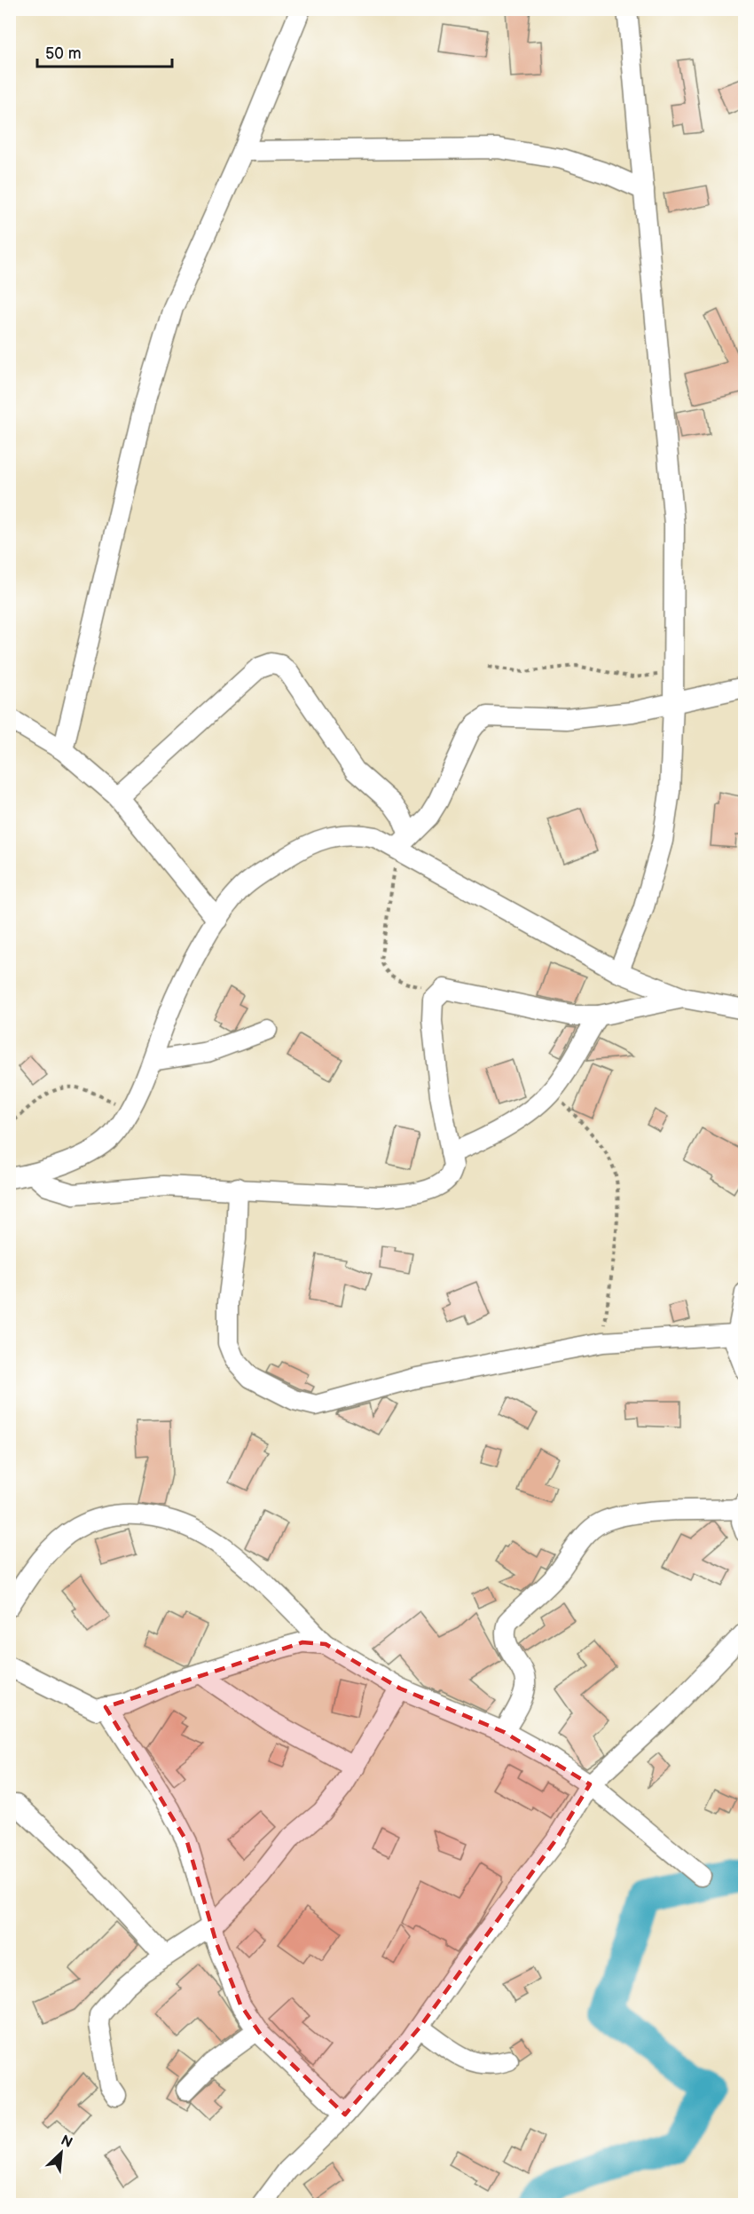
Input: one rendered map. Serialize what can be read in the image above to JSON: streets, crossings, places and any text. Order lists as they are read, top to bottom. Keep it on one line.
{"scale_bar":"50 m","north":"top right"}
